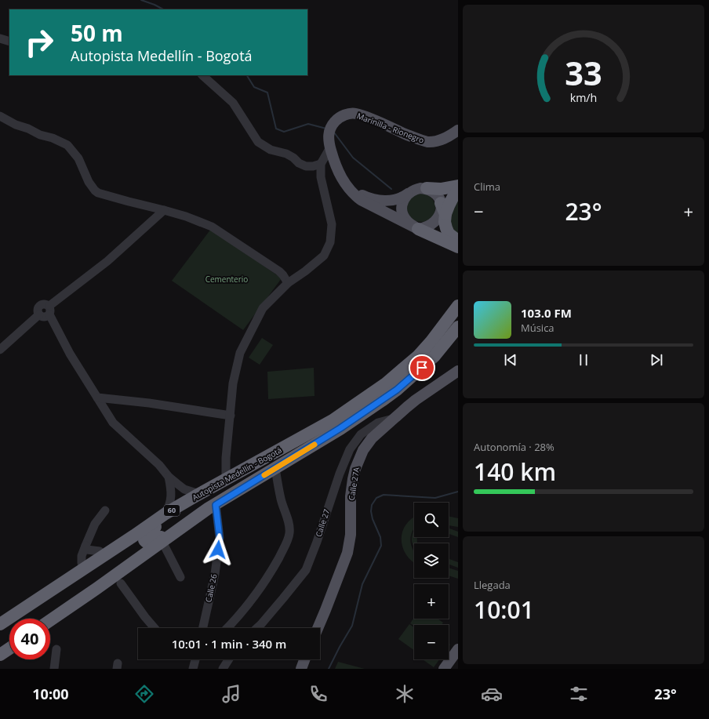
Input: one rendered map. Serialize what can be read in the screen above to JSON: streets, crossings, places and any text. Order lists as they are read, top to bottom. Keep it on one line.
{"streets":{"highway":["Autopista Medellín - Bogotá","60"],"main road":["Marinilla - Rionegro","Calle 27A"],"street":["Calle 27","Calle 26"]},"crossings":[["Autopista Medellín - Bogotá","Calle 26"],["Calle 27A","Calle 27"]],"parks":["Cementerio"],"page":{"turn":["50 m","Autopista Medellín - Bogotá"],"tile":["Clima",["Autonomía · 28%","140 km"],["Llegada","10:01"]],"heat":["−","23°","+"],"song":["103.0 FM","Música"],"map_buttons":["+","−"],"limit":"40","trip":"10:01 · 1 min · 340 m","tabs":["10:00","23°"],"gauge":["33","km/h"]}}
